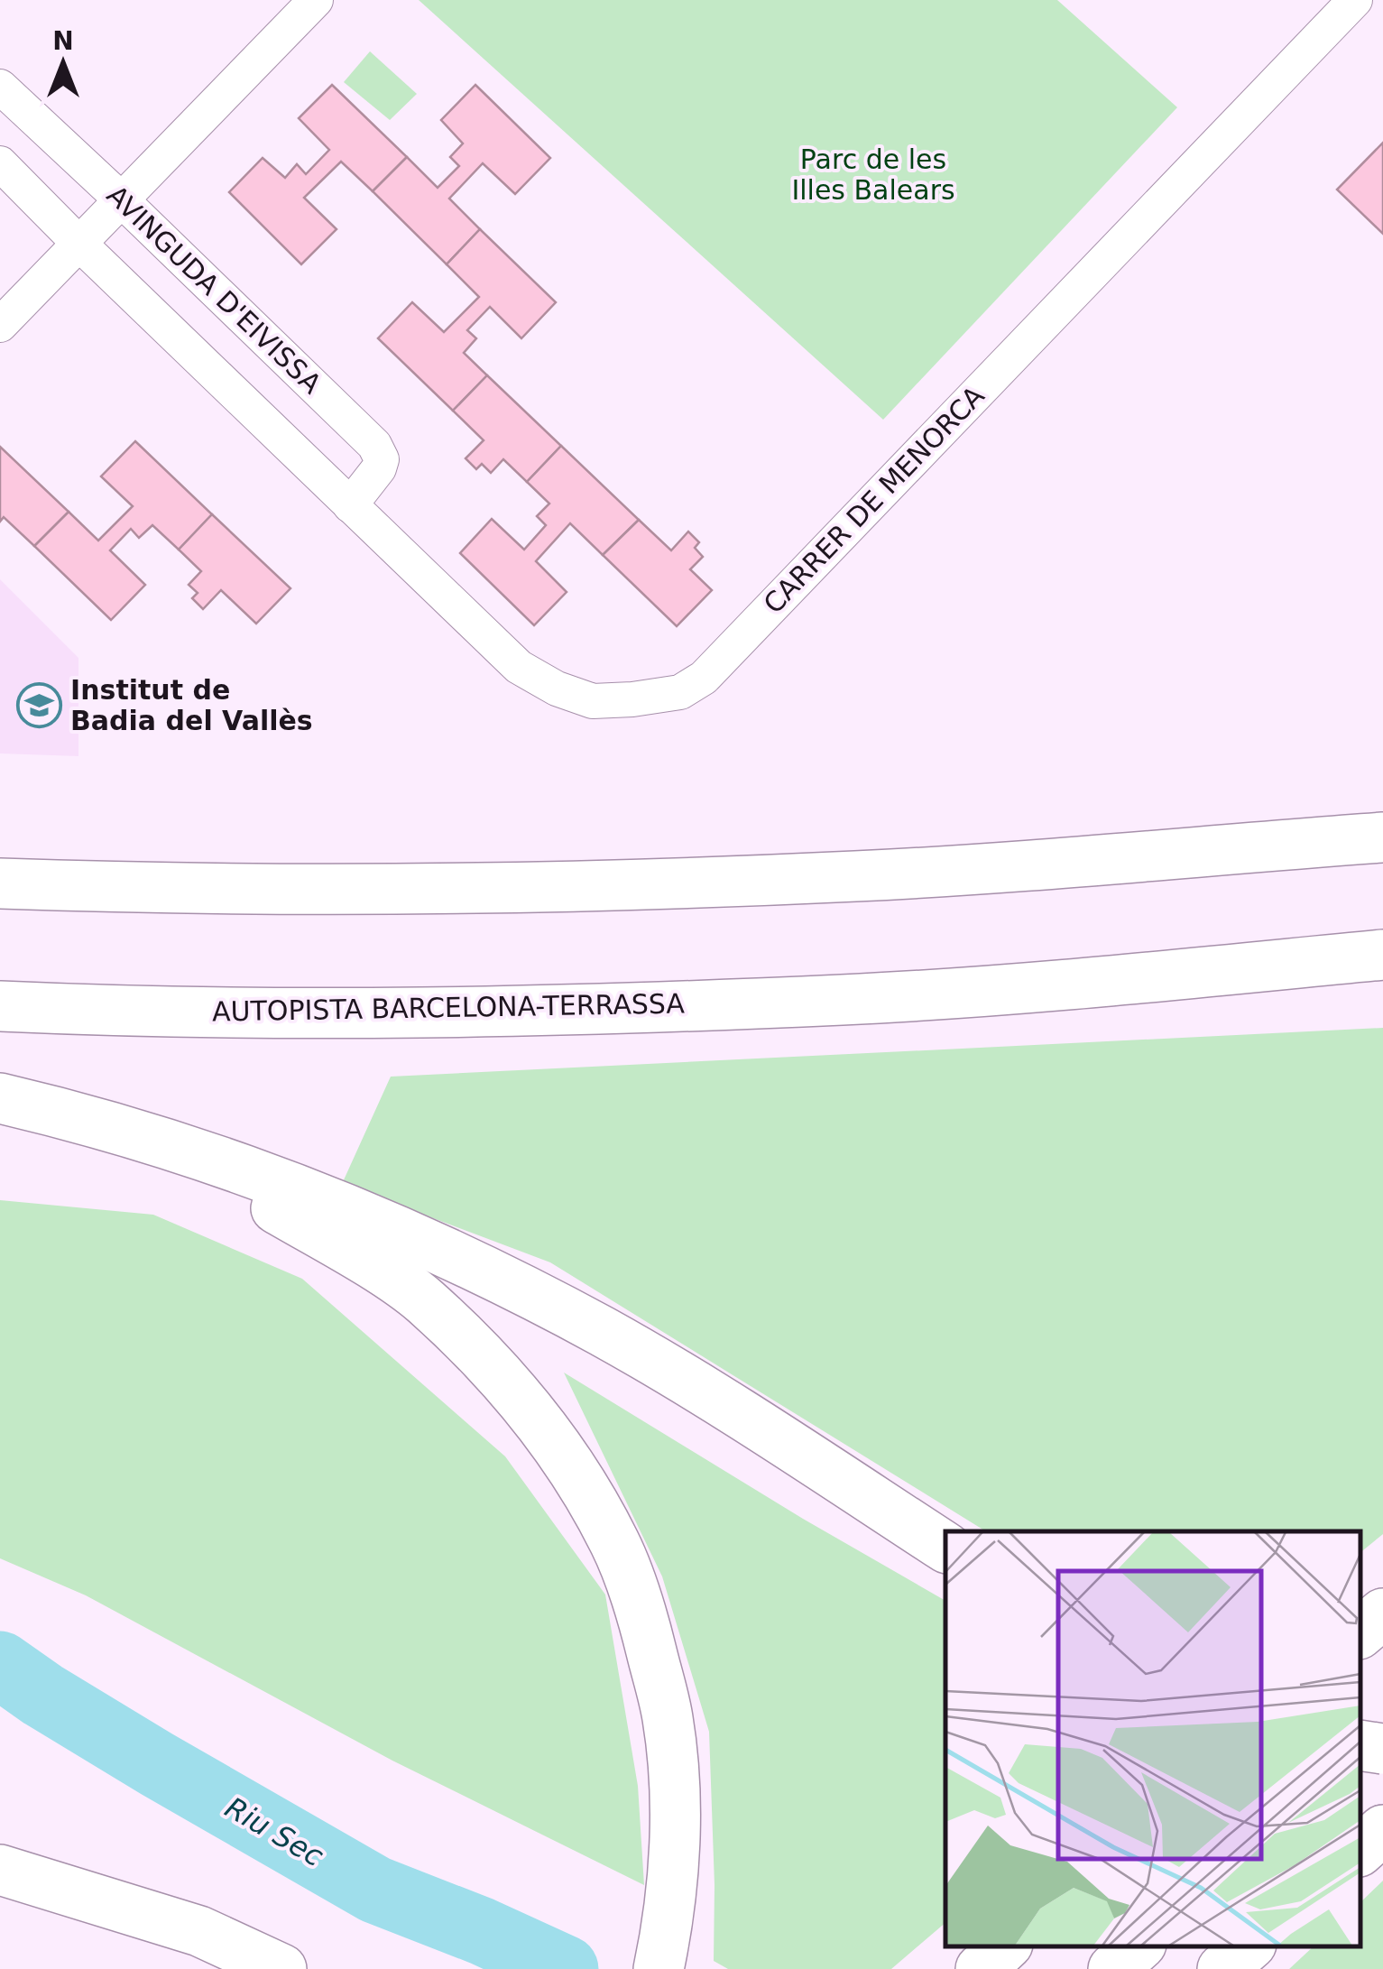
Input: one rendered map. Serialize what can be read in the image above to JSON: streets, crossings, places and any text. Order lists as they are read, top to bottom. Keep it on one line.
{"streets":{"main road":["AUTOPISTA BARCELONA-TERRASSA"],"street":["AVINGUDA D'EIVISSA","CARRER DE MENORCA"]},"crossings":[["AVINGUDA D'EIVISSA","CARRER DE MENORCA"]],"water":["Riu Sec"],"parks":["Parc de les Illes Balears"],"places":{"school or university":["Institut de Badia del Vallès"]},"north":"top"}
